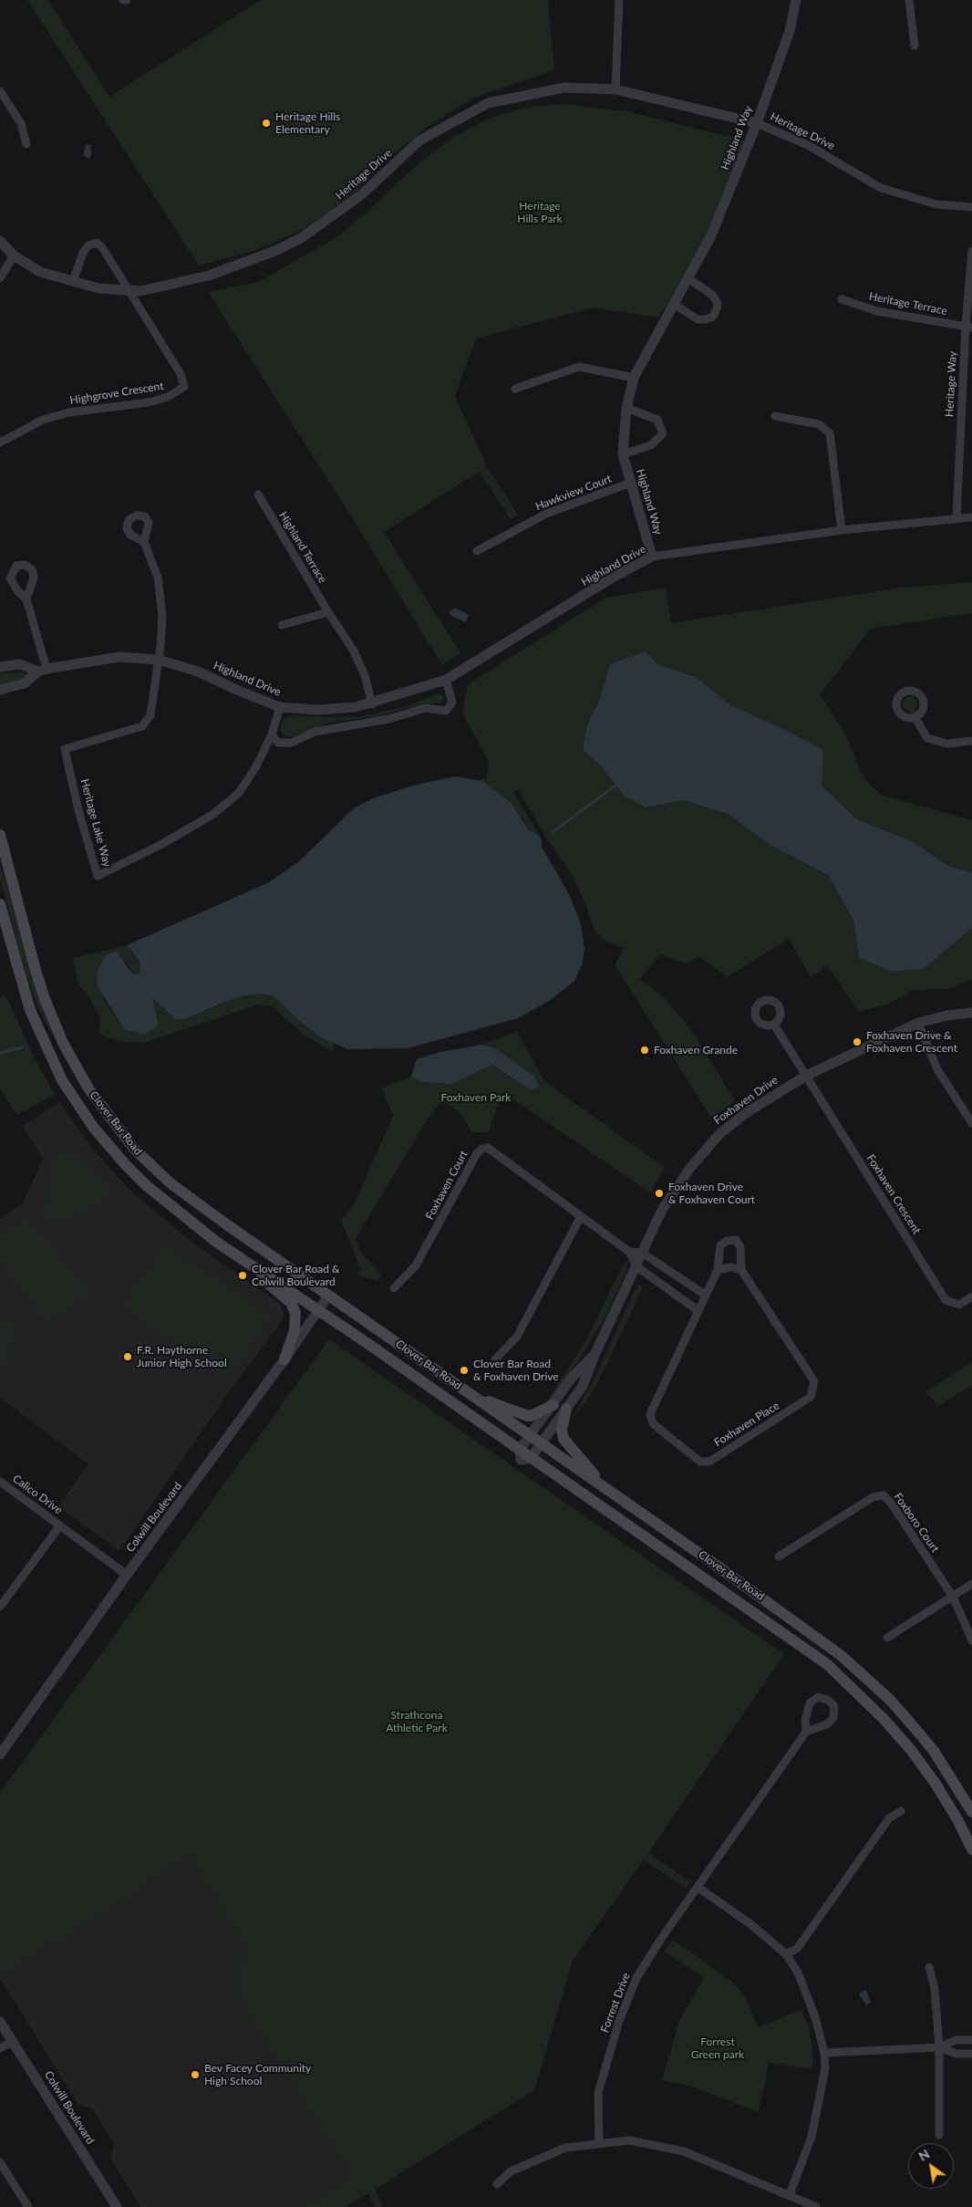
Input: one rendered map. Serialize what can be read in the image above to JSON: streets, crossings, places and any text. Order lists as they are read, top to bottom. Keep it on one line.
{"streets":{"main road":["Clover Bar Road"],"street":["Heritage Drive","Highland Way","Heritage Terrace","Heritage Way","Highgrove Crescent","Hawkview Court","Highland Terrace","Highland Drive","Heritage Lake Way","Foxhaven Drive","Foxhaven Court","Foxhaven Crescent","Foxhaven Place","Calico Drive","Colwill Boulevard","Foxboro Court","Forrest Drive"]},"crossings":[["Heritage Drive","Highland Way"],["Heritage Drive","Highgrove Crescent"],["Highland Way","Hawkview Court"],["Highland Way","Highland Drive"],["Heritage Terrace","Heritage Way"],["Heritage Way","Highland Drive"],["Highland Terrace","Highland Drive"],["Highland Drive","Heritage Lake Way"],["Foxhaven Drive","Clover Bar Road"],["Foxhaven Drive","Foxhaven Crescent"],["Clover Bar Road","Colwill Boulevard"],["Calico Drive","Colwill Boulevard"]],"parks":["Heritage Hills Park","Foxhaven Park","Strathcona Athletic Park","Forrest Green park"],"places":["Heritage Hills Elementary","Foxhaven Drive & Foxhaven Crescent","Foxhaven Grande","Foxhaven Drive & Foxhaven Court","Clover Bar Road & Colwill Boulevard","F.R. Haythorne Junior High School","Clover Bar Road & Foxhaven Drive","Bev Facey Community High School"],"north":"top left"}
